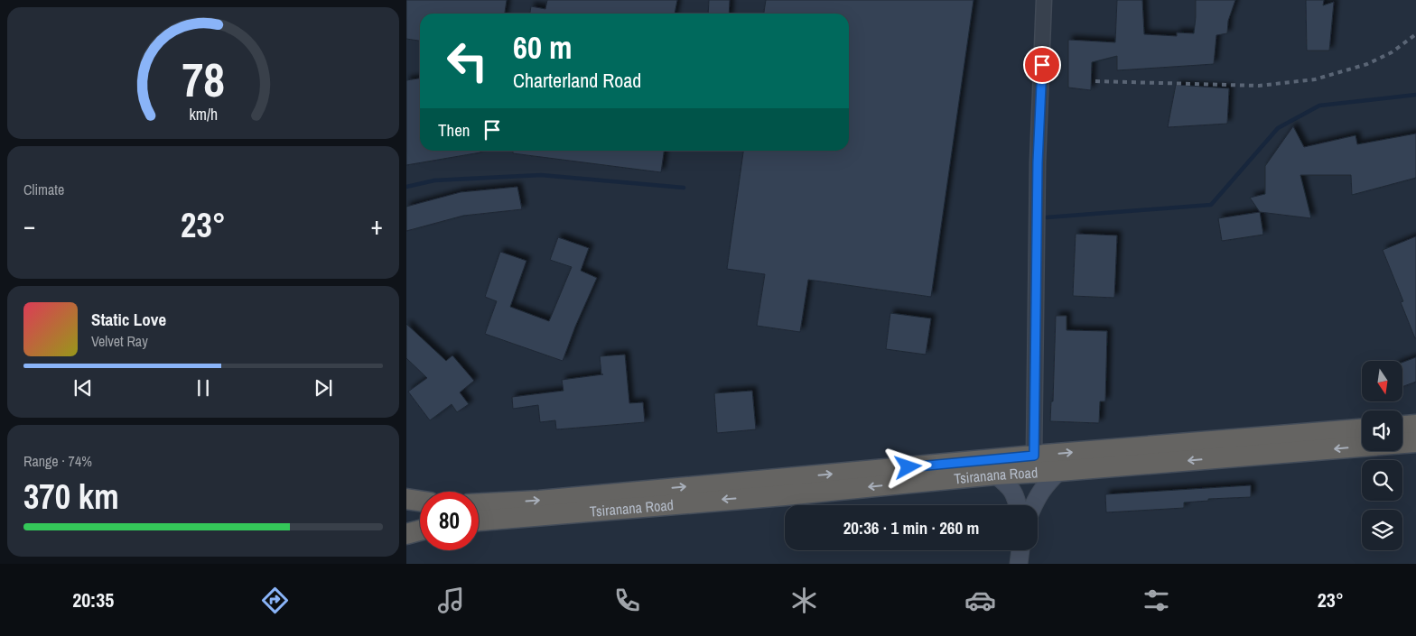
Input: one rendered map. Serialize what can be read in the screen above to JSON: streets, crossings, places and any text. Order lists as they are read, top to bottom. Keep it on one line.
{"streets":{"highway":["Tsiranana Road"]},"north":"bottom","page":{"turn":["60 m","Charterland Road"],"then":"Then","tile":["Climate",["Range · 74%","370 km"]],"heat":["−","23°","+"],"song":["Static Love","Velvet Ray"],"limit":"80","trip":"20:36 · 1 min · 260 m","tabs":["20:35","23°"],"gauge":["78","km/h"]}}
